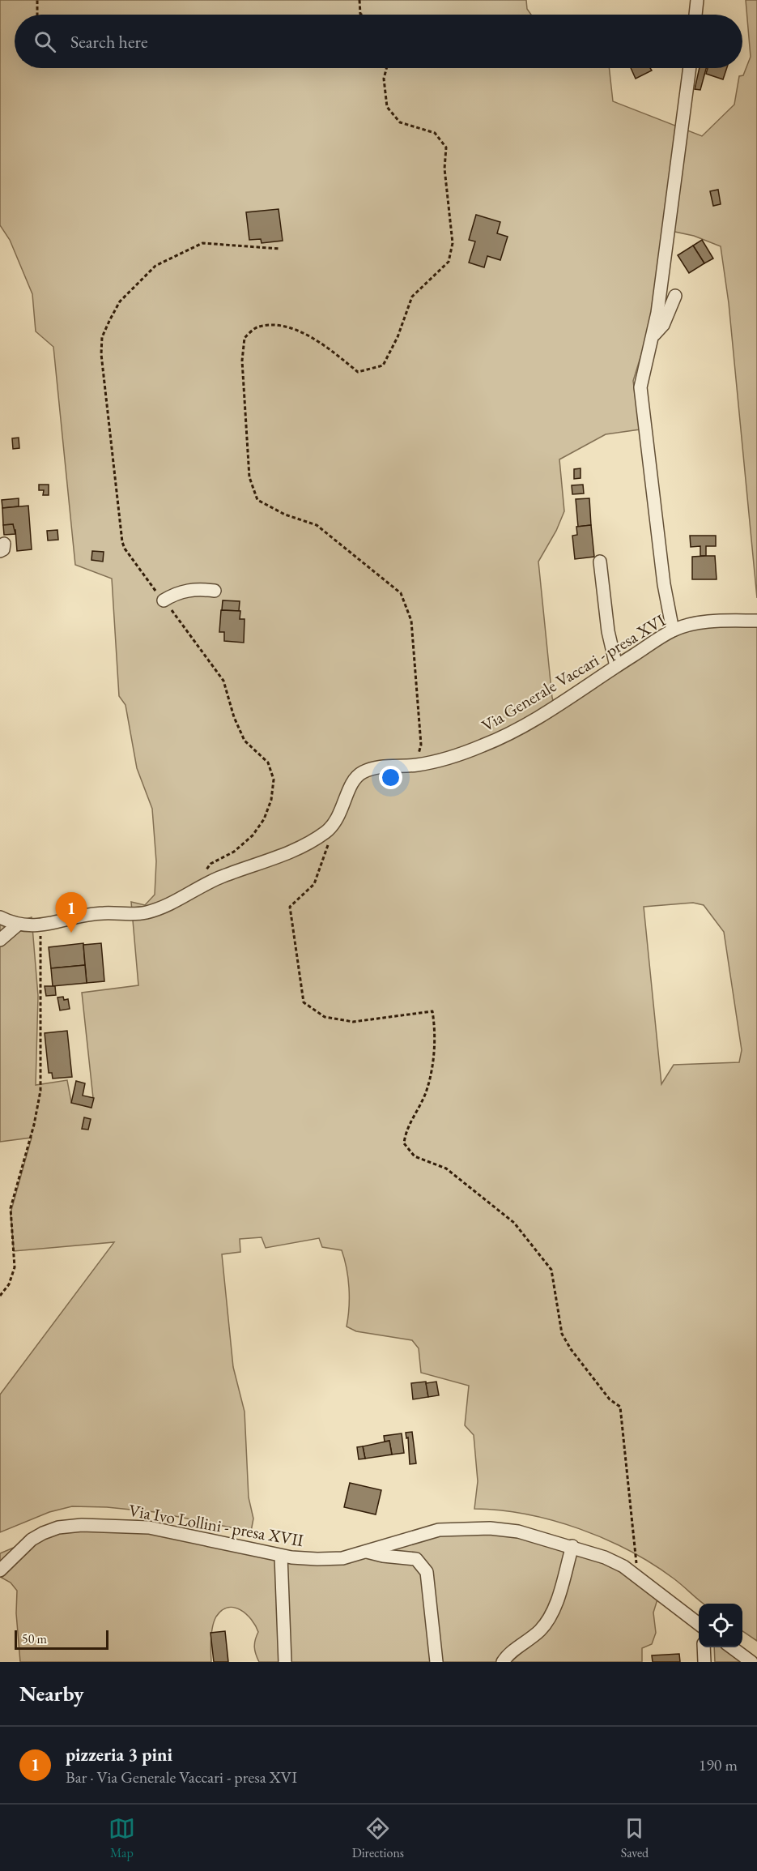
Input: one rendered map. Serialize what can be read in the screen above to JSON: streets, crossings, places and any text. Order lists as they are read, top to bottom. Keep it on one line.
{"streets":{"street":["Via Generale Vaccari - presa XVI","Via Ivo Lollini - presa XVII"]},"scale_bar":"50 m","page":{"search":"Search here","pins":"1","scale":"50 m","heading":"Nearby","list":[{"mark":"1","name":"pizzeria 3 pini","note":"Bar · Via Generale Vaccari - presa XVI","value":"190 m"}],"nav":["Map","Directions","Saved"]}}
